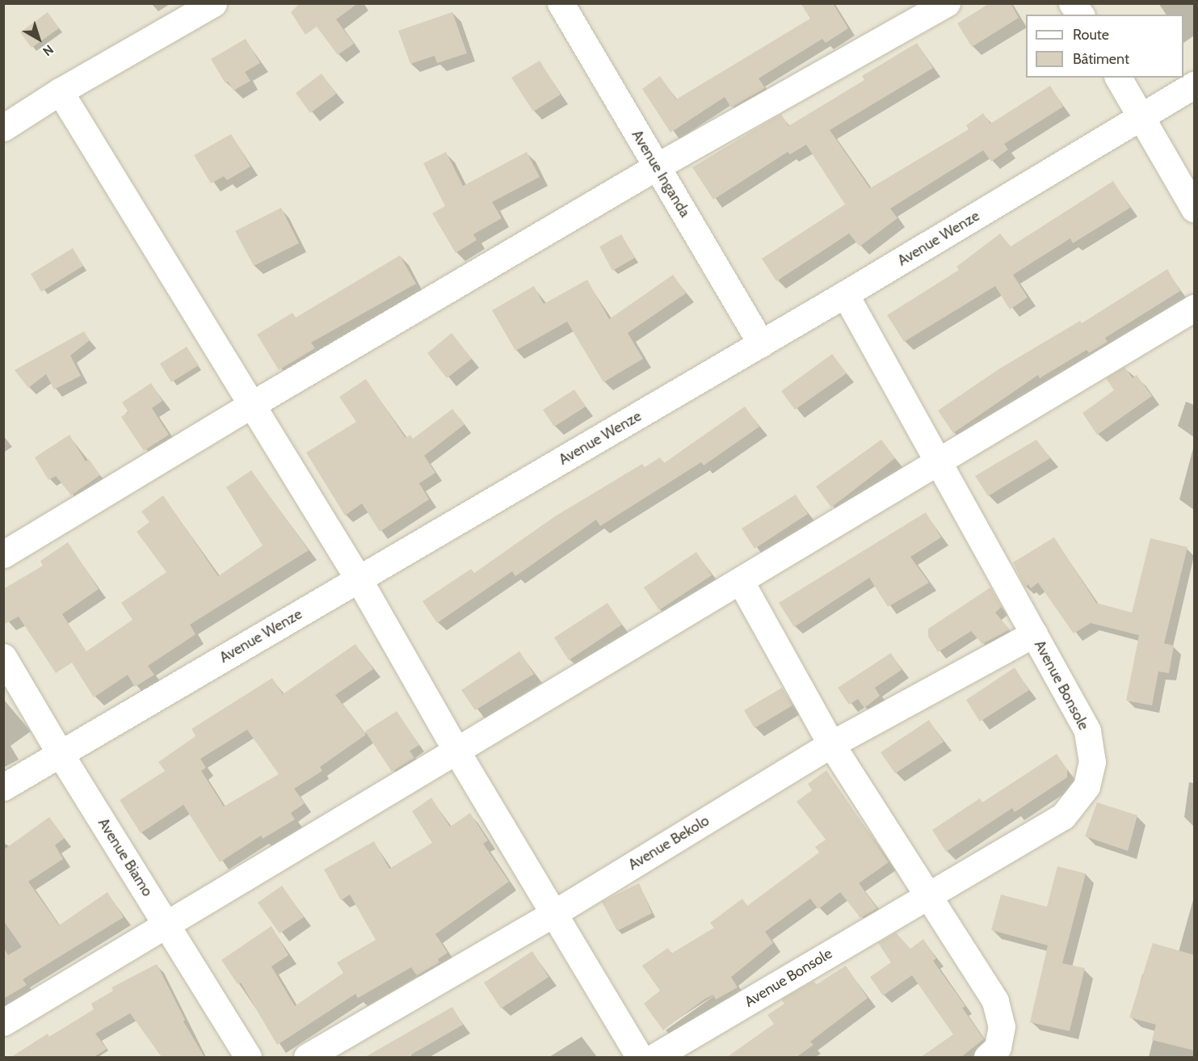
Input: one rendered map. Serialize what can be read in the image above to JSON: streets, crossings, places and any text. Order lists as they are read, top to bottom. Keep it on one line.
{"streets":{"street":["Avenue Inganda","Avenue Wenze","Avenue Bonsole","Avenue Bekolo","Avenue Biamo"]},"crossings":[["Avenue Inganda","Avenue Wenze"],["Avenue Wenze","Avenue Bonsole"],["Avenue Wenze","Avenue Biamo"],["Avenue Bonsole","Avenue Bekolo"]],"legend":["Route","Bâtiment"],"north":"bottom right"}
